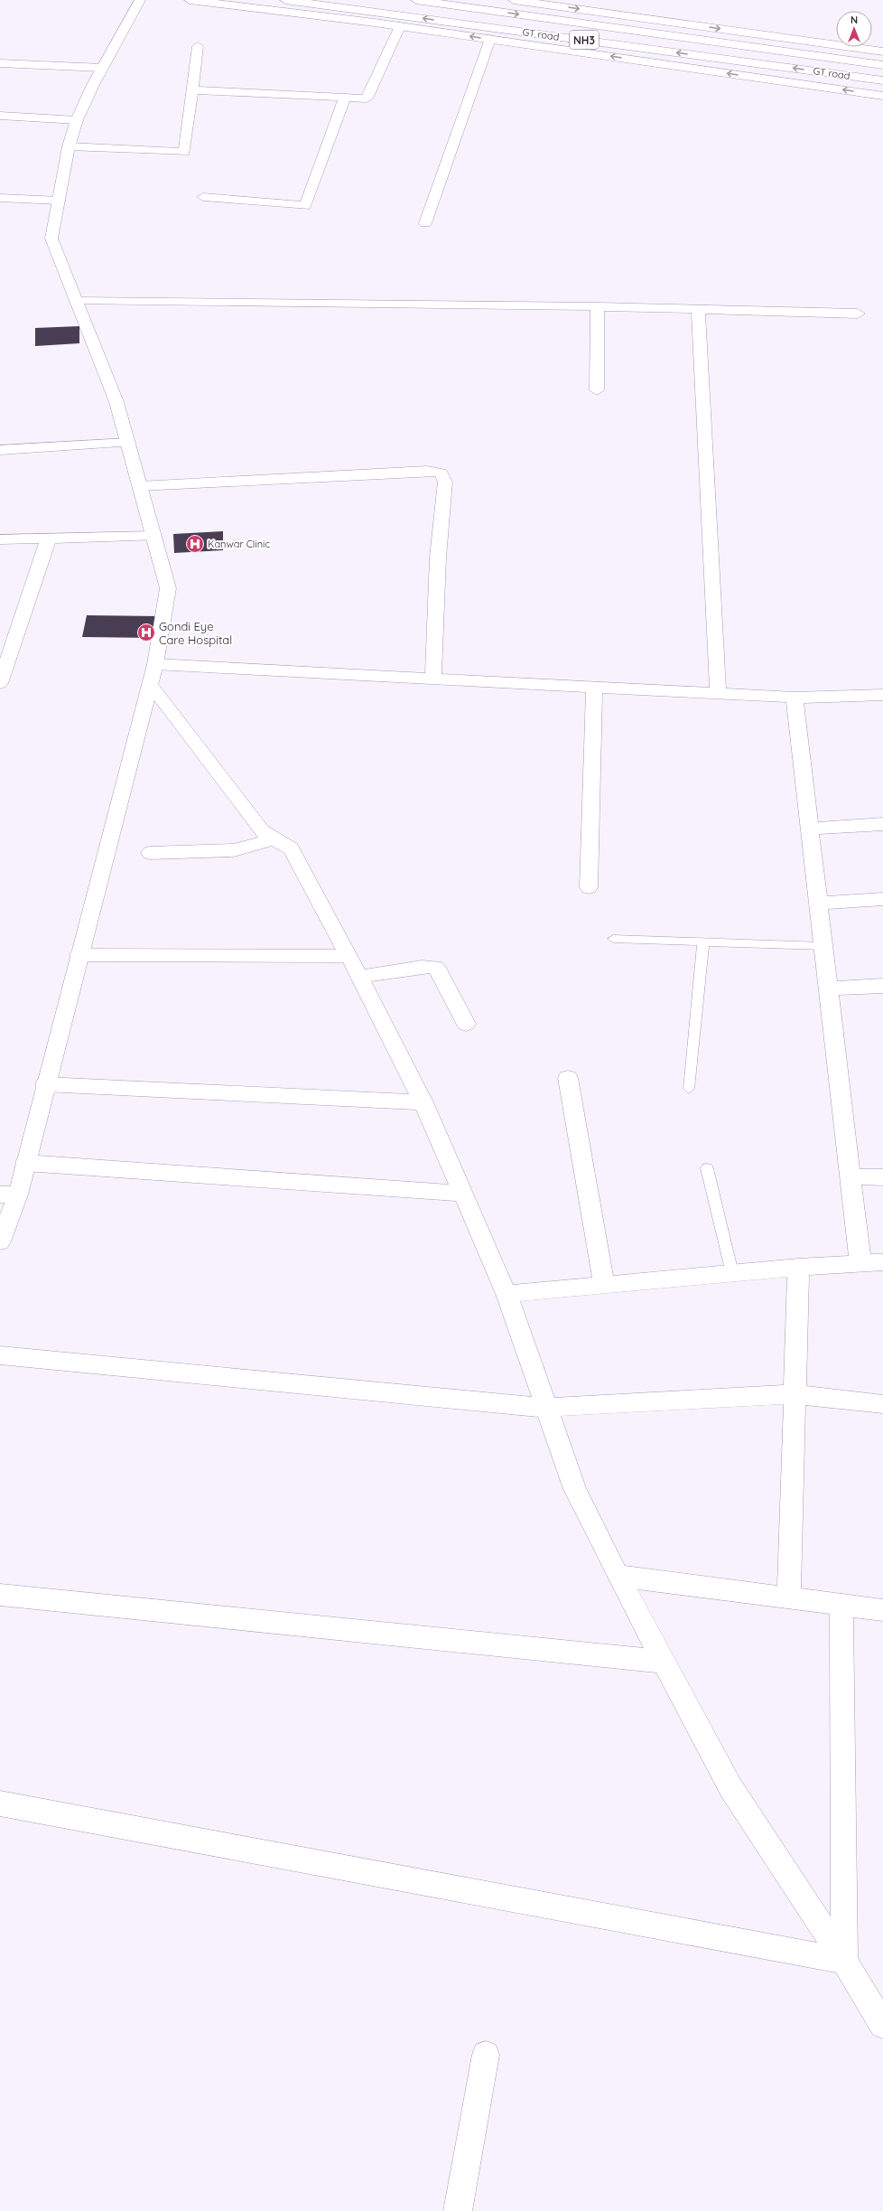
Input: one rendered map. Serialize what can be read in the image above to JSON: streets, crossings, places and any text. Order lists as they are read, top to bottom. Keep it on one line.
{"streets":{"main road":["GT road","NH3"]},"places":{"hospital":["Kanwar Clinic","Gondi Eye Care Hospital"]},"north":"top"}
